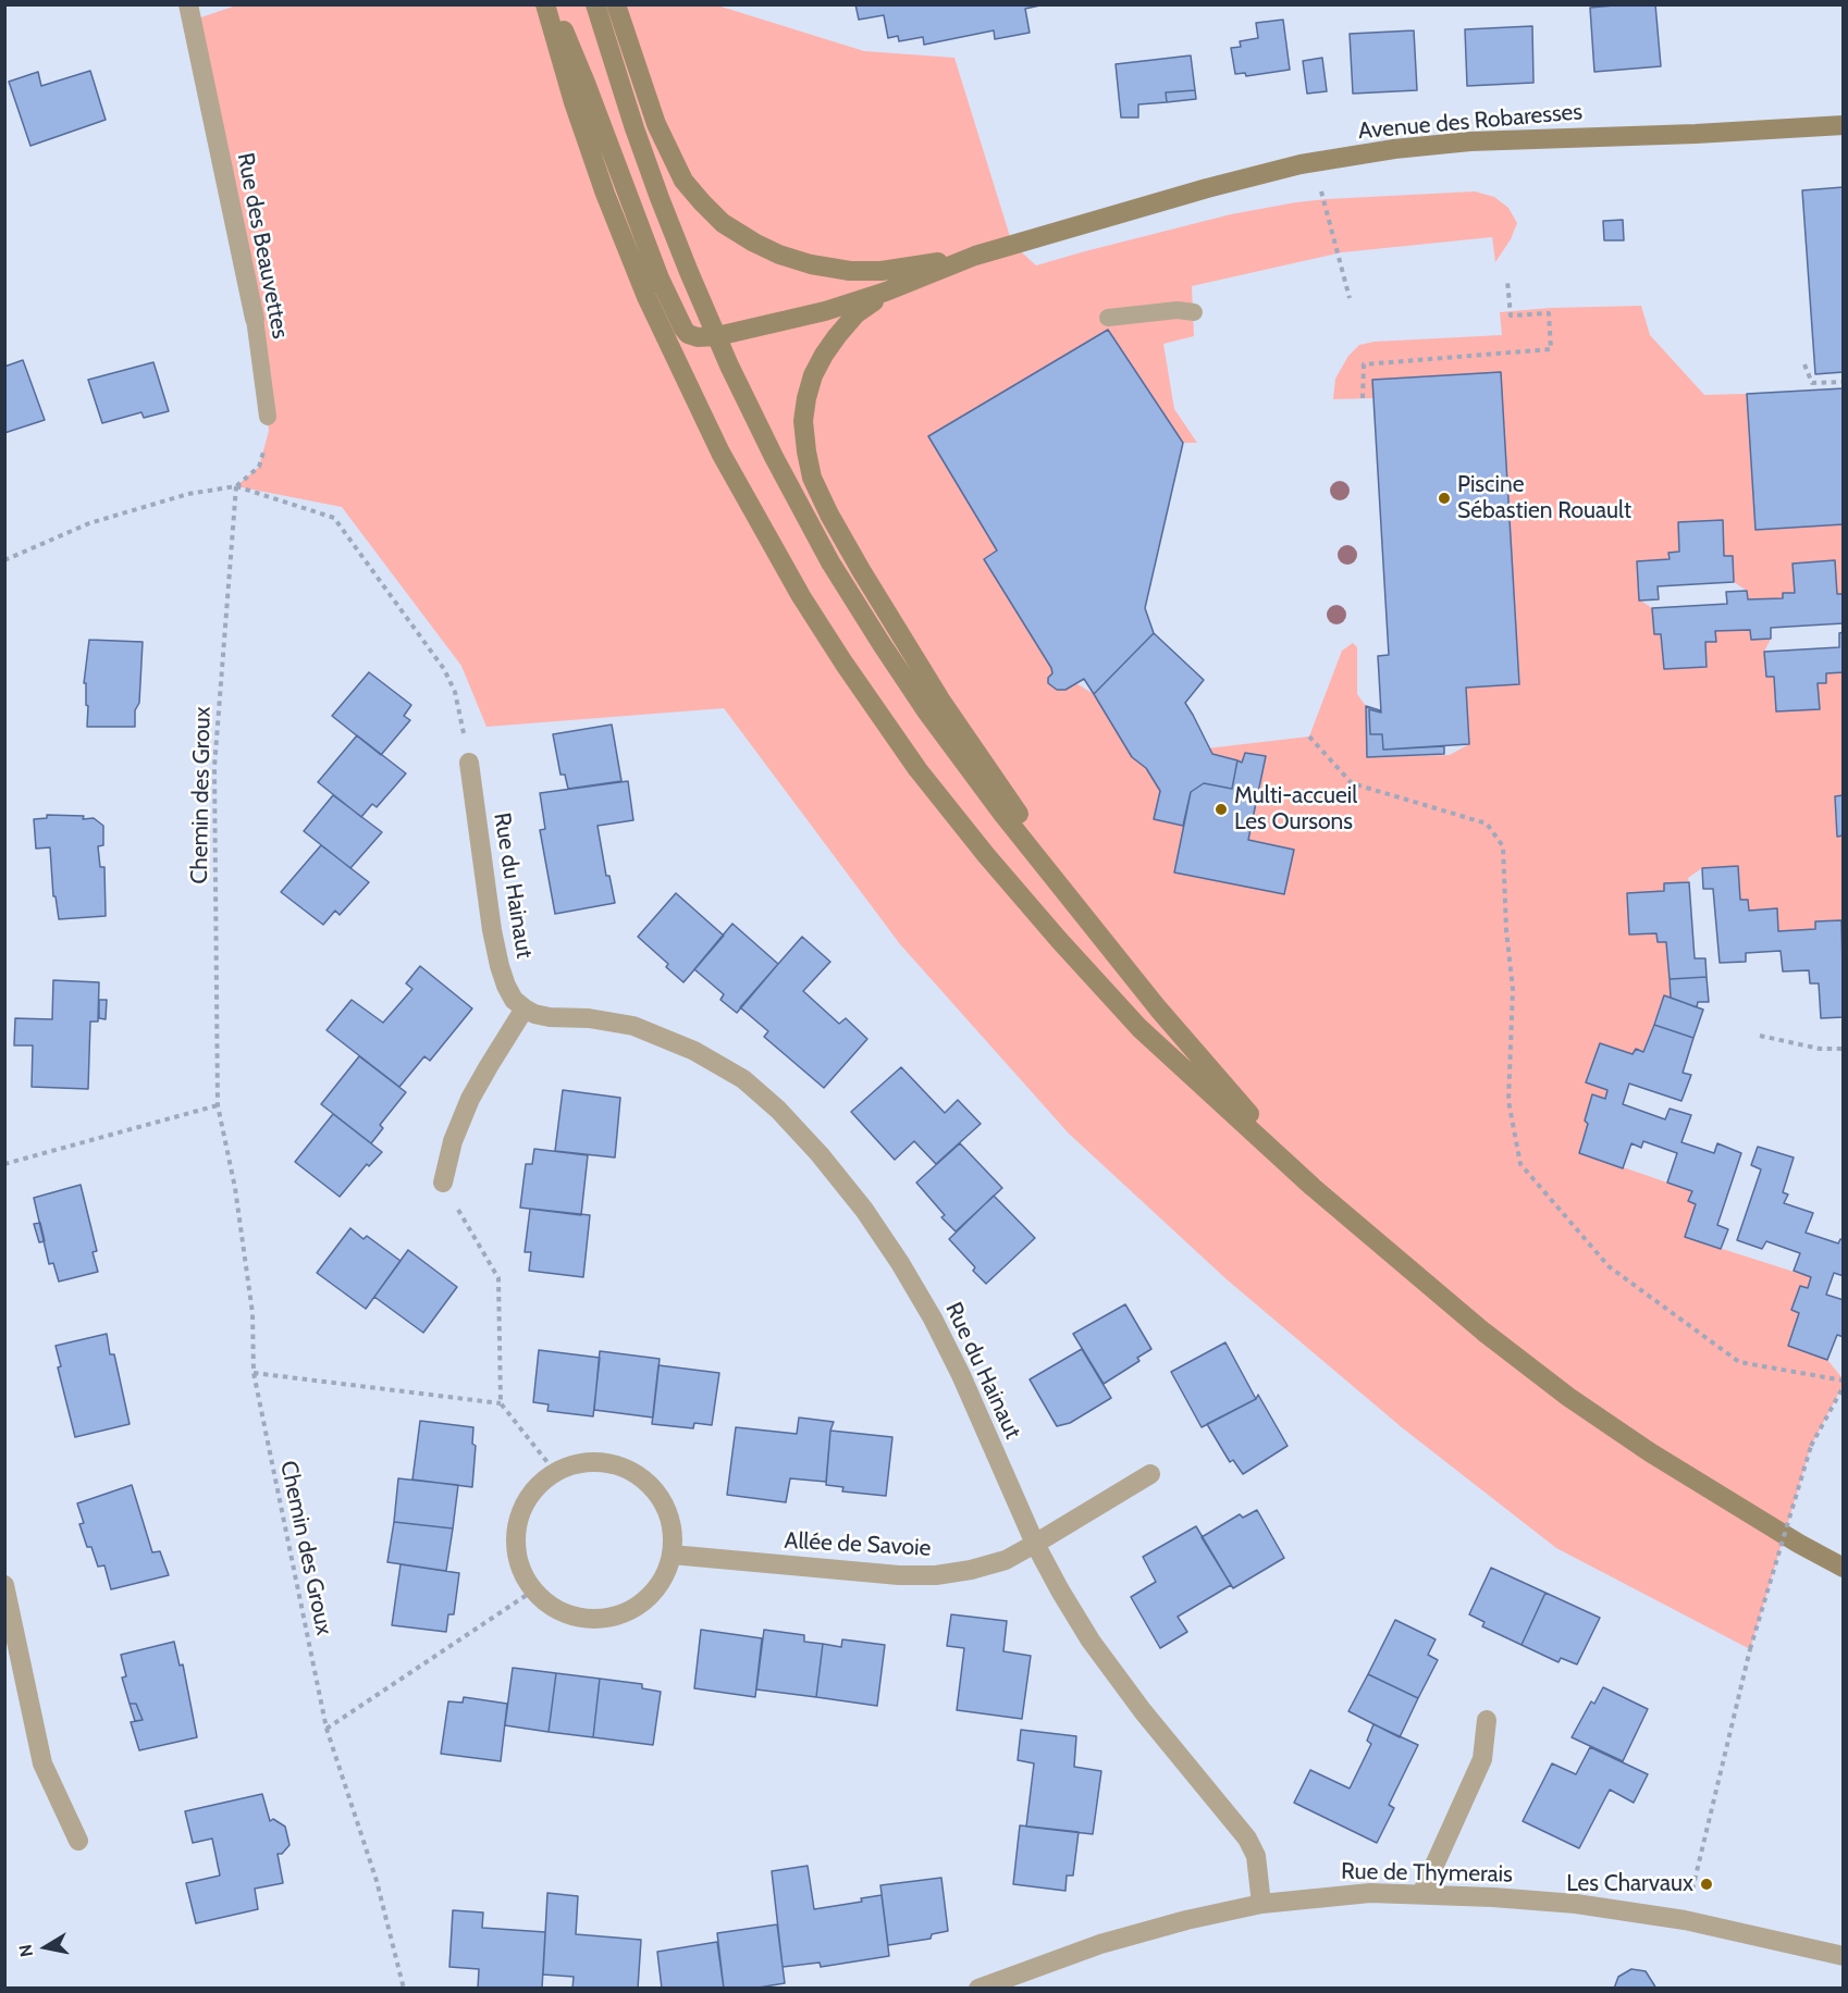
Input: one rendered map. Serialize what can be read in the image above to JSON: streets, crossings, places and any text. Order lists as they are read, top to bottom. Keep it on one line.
{"streets":{"main road":["Avenue des Robaresses"],"street":["Rue des Beauvettes","Rue du Hainaut","Allée de Savoie","Rue de Thymerais"],"path":["Chemin des Groux"]},"crossings":[["Rue du Hainaut","Allée de Savoie"],["Rue du Hainaut","Rue de Thymerais"]],"places":["Piscine Sébastien Rouault","Multi-accueil Les Oursons","Les Charvaux"],"north":"left"}
